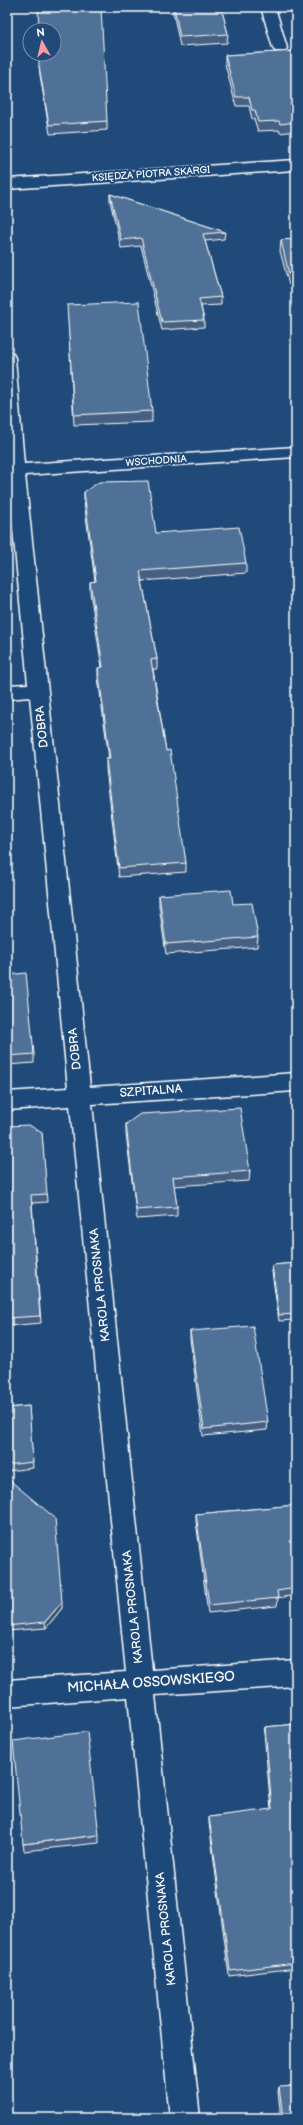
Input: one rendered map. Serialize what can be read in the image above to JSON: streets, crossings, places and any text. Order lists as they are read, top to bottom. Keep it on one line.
{"streets":{"street":["KSIĘDZA PIOTRA SKARGI","WSCHODNIA","DOBRA","SZPITALNA","KAROLA PROSNAKA","MICHAŁA OSSOWSKIEGO"]},"crossings":[["WSCHODNIA","DOBRA"],["DOBRA","SZPITALNA"],["DOBRA","KAROLA PROSNAKA"],["SZPITALNA","KAROLA PROSNAKA"],["KAROLA PROSNAKA","MICHAŁA OSSOWSKIEGO"]],"north":"top"}
